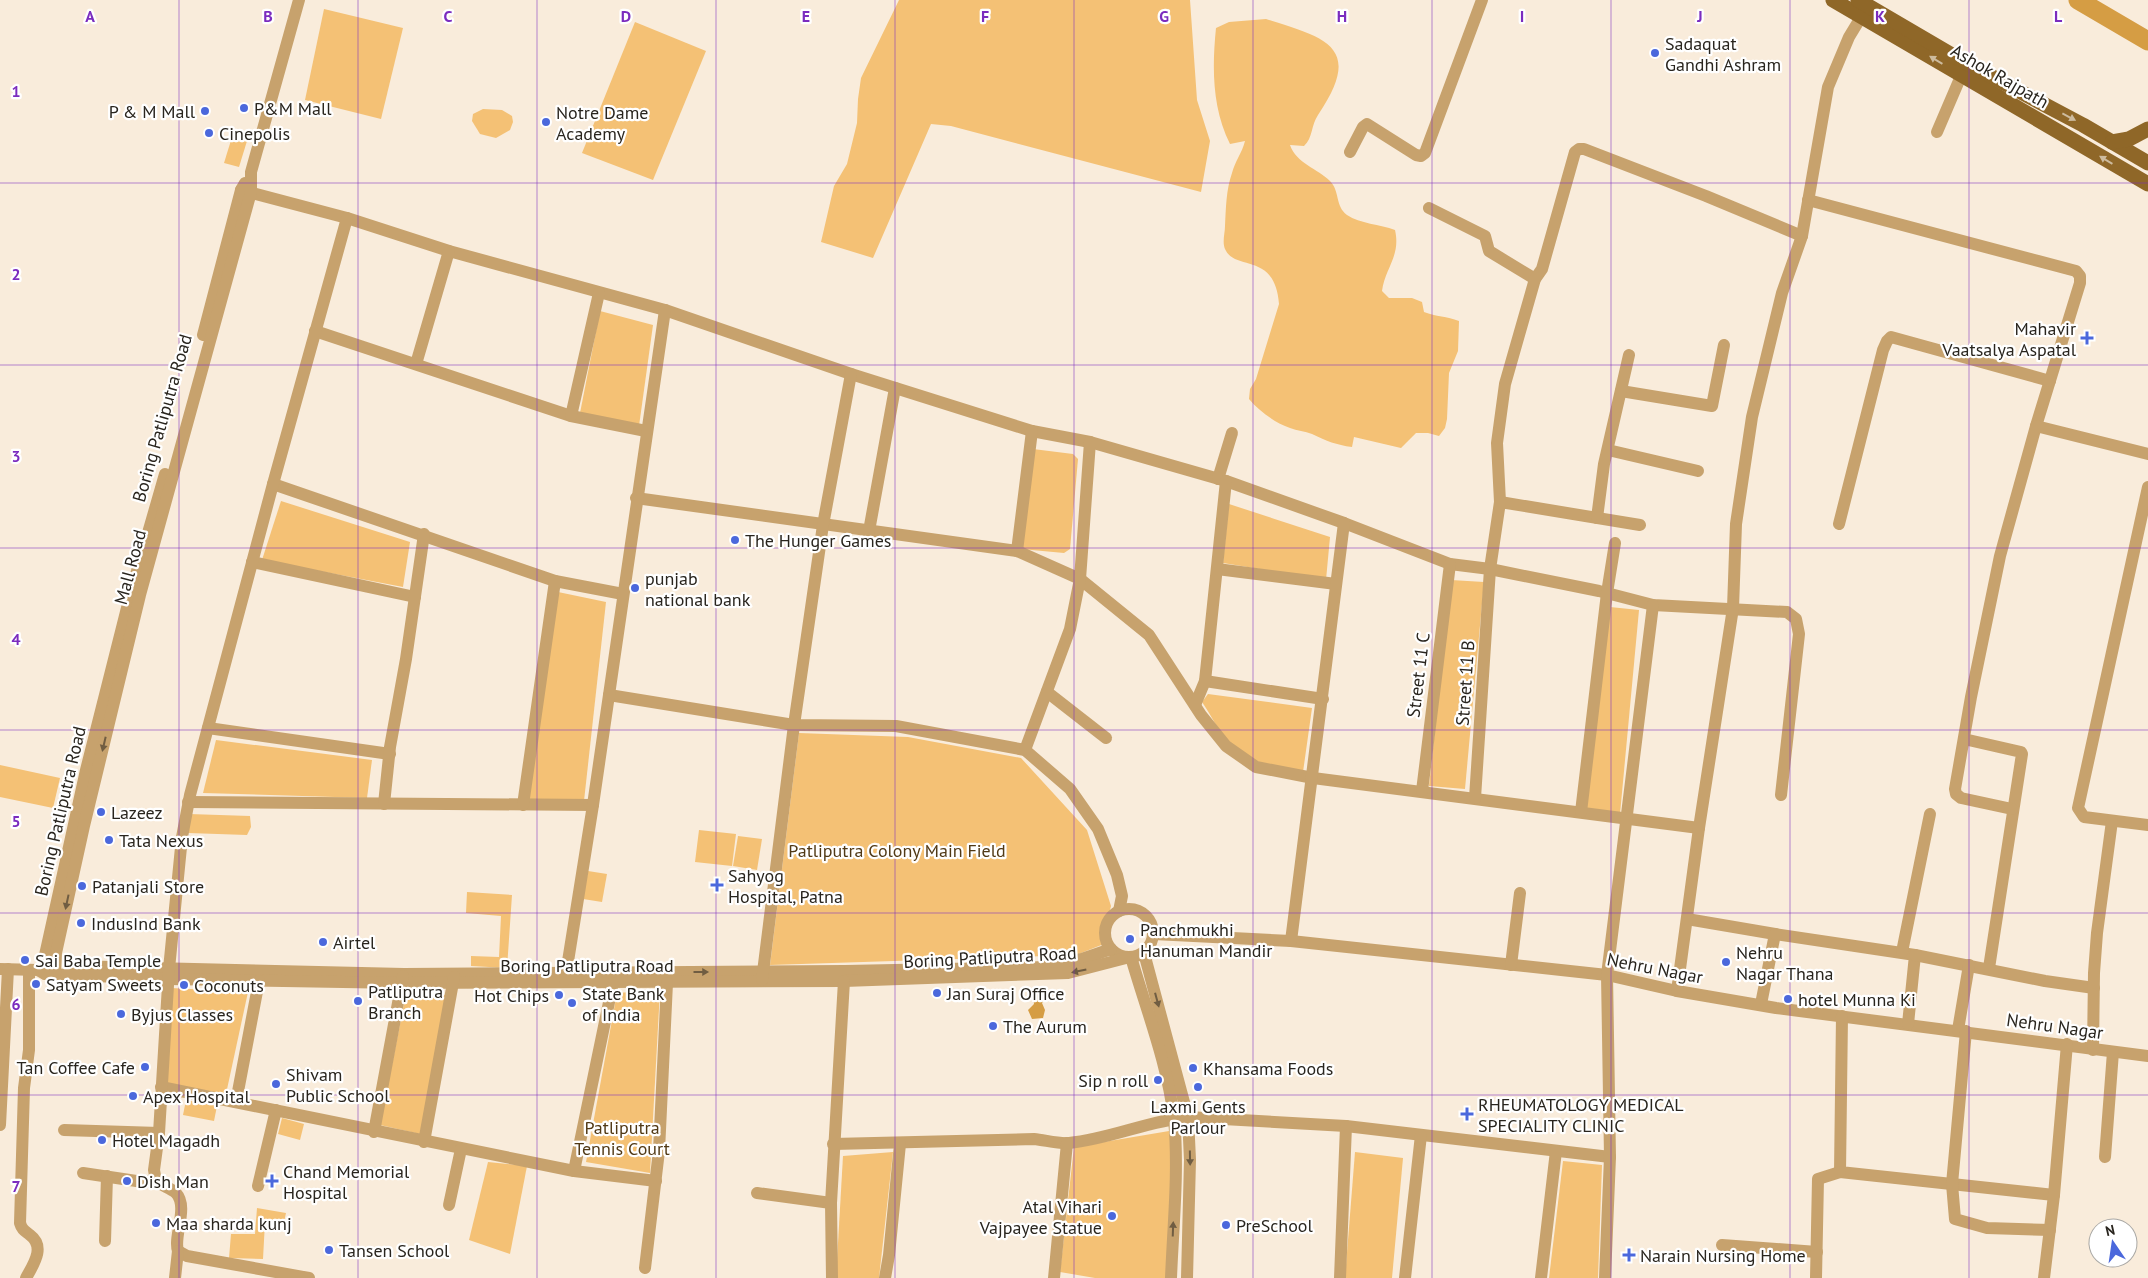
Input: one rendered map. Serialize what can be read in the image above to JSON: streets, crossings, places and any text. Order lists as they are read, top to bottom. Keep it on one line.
{"streets":{"main road":["Ashok Rajpath"],"street":["Boring Patliputra Road","Mall Road","Street 11 C","Street 11 B","Nehru Nagar"]},"crossings":[["Boring Patliputra Road","Mall Road"],["Boring Patliputra Road","Nehru Nagar"]],"parks":["Patliputra Colony Main Field","Patliputra Tennis Court"],"places":{"other":["Sadaquat Gandhi Ashram","P&M Mall","P & M Mall","Notre Dame Academy","Cinepolis","The Hunger Games","punjab national bank","Lazeez","Tata Nexus","Patanjali Store","IndusInd Bank","Panchmukhi Hanuman Mandir","Airtel","Sai Baba Temple","Nehru Nagar Thana","Satyam Sweets","Coconuts","Jan Suraj Office","Hot Chips","hotel Munna Ki","Patliputra Branch","State Bank of India","Byjus Classes","The Aurum","Tan Coffee Cafe","Khansama Foods","Sip n roll","Shivam Public School","Laxmi Gents Parlour","Apex Hospital","Hotel Magadh","Dish Man","Atal Vihari Vajpayee Statue","Maa sharda kunj","PreSchool","Tansen School"],"health":["Mahavir Vaatsalya Aspatal","Sahyog Hospital, Patna","RHEUMATOLOGY MEDICAL SPECIALITY CLINIC","Chand Memorial Hospital","Narain Nursing Home"]},"north":"top","grid":{"columns":["A","B","C","D","E","F","G","H","I","J","K","L"],"rows":["1","2","3","4","5","6","7"]}}
